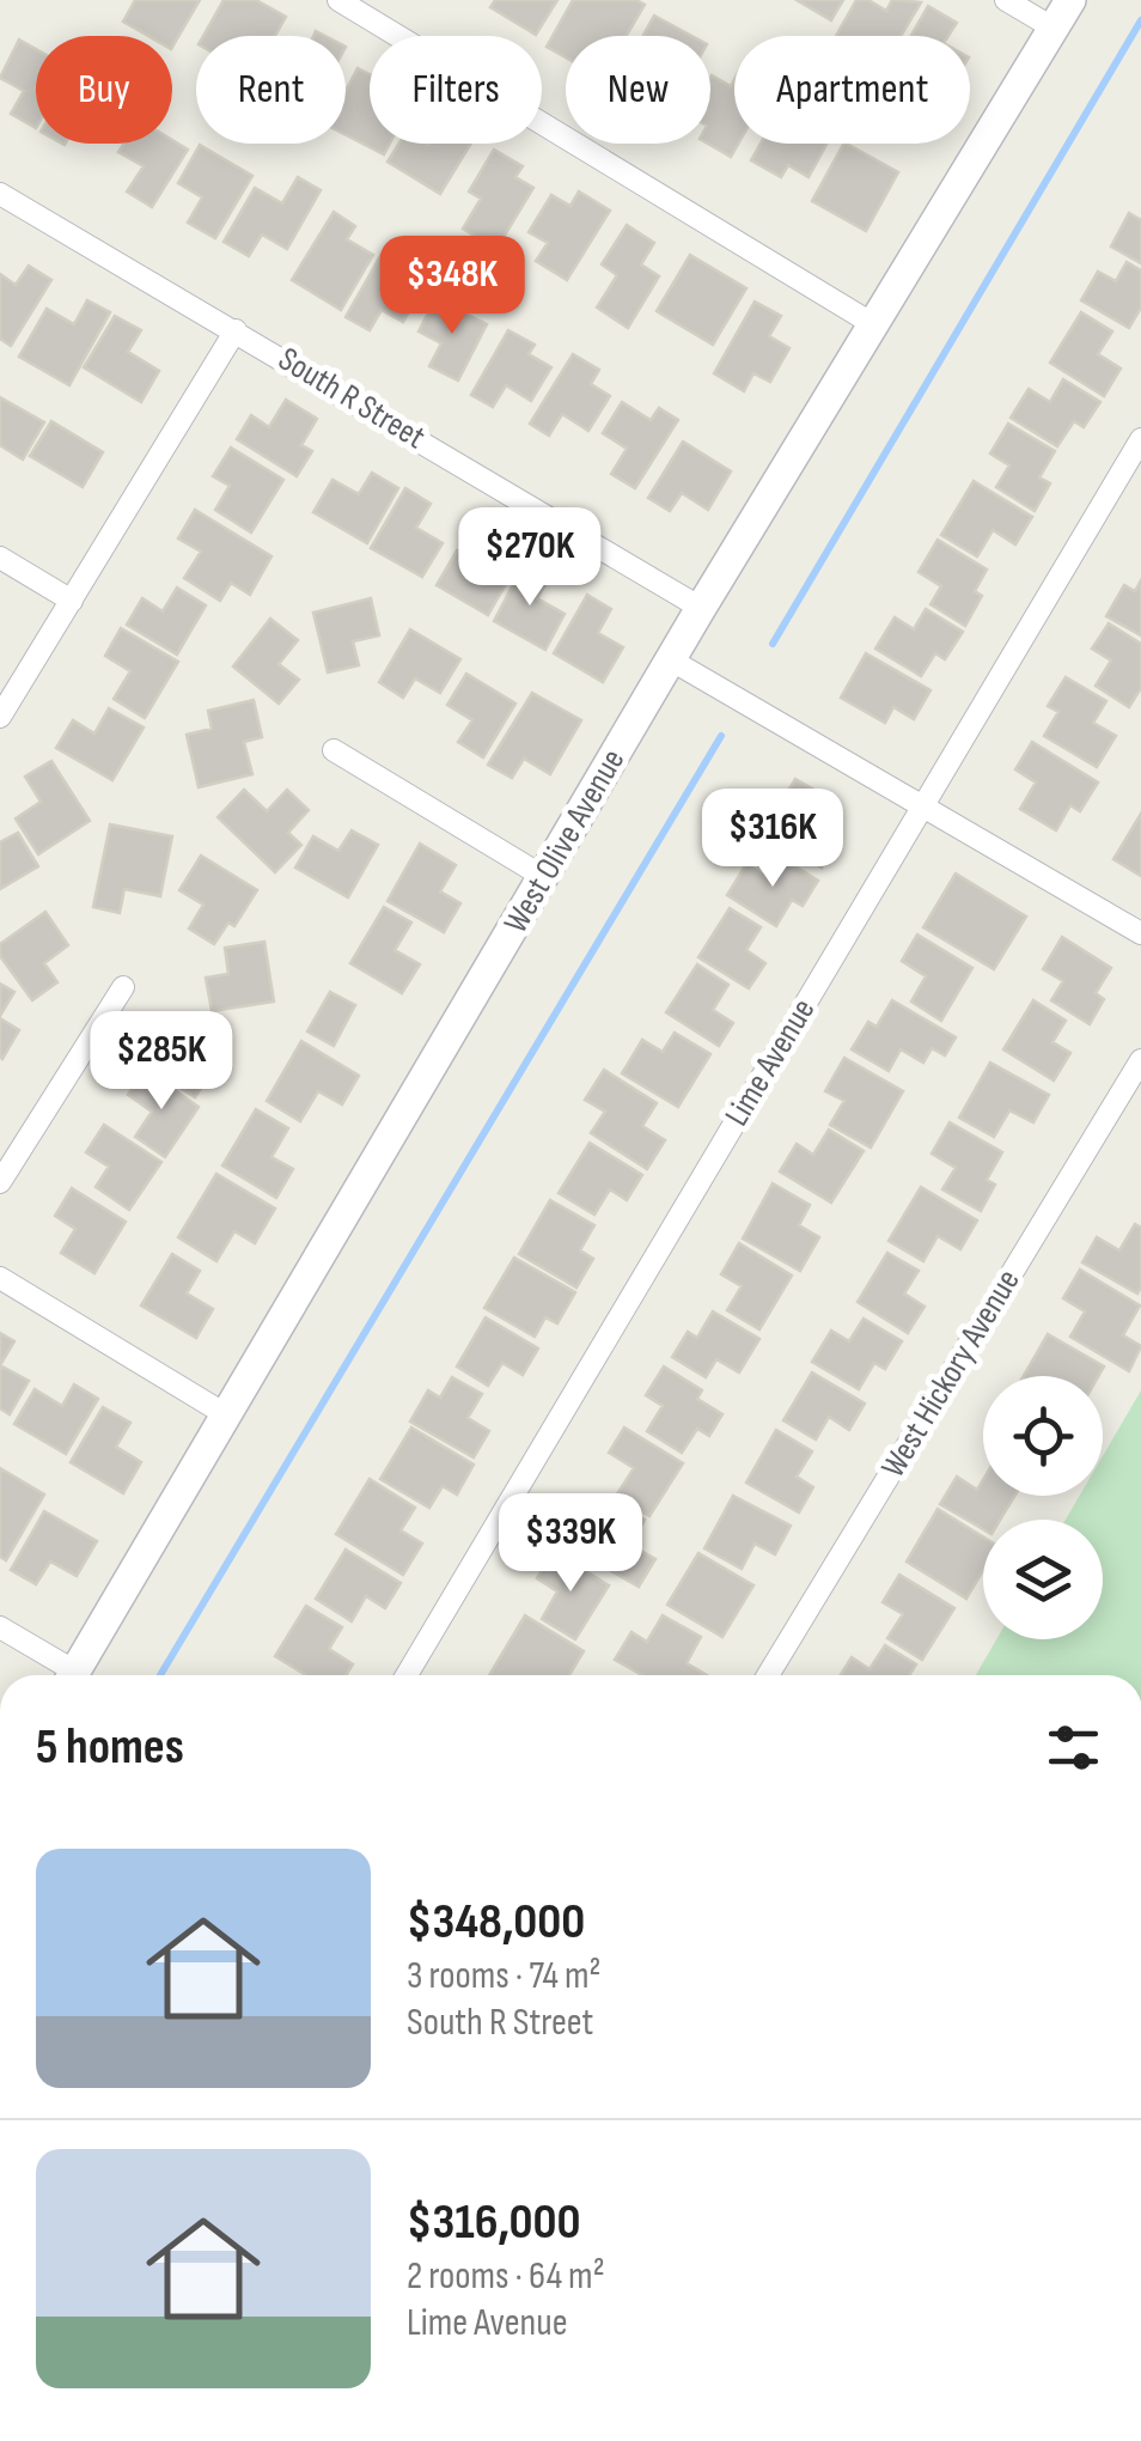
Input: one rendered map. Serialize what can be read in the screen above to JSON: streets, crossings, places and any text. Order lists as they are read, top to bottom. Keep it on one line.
{"streets":{"street":["South R Street","West Olive Avenue","Lime Avenue","West Hickory Avenue"]},"crossings":[["South R Street","West Olive Avenue"]],"page":{"chip":["Buy","Rent","Filters","New","Apartment"],"price":["$348K","$270K","$316K","$285K","$339K"],"heading":"5 homes","list":[{"name":"$348,000","note":"3 rooms · 74 m² · South R Street"},{"name":"$316,000","note":"2 rooms · 64 m² · Lime Avenue"}]}}
